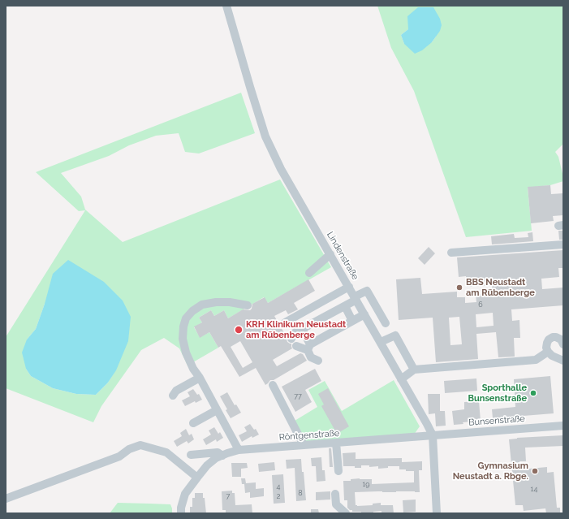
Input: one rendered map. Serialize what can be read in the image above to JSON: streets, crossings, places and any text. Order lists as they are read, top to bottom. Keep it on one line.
{"streets":{"street":["Lindenstraße","Bunsenstraße","Röntgenstraße"]},"crossings":[["Lindenstraße","Bunsenstraße"],["Lindenstraße","Röntgenstraße"],["Bunsenstraße","Röntgenstraße"]],"places":["BBS Neustadt am Rübenberge","KRH Klinikum Neustadt am Rübenberge","Sporthalle Bunsenstraße","Gymnasium Neustadt a. Rbge."],"house_numbers":["6","77","19","4","14","8","7","2"]}
